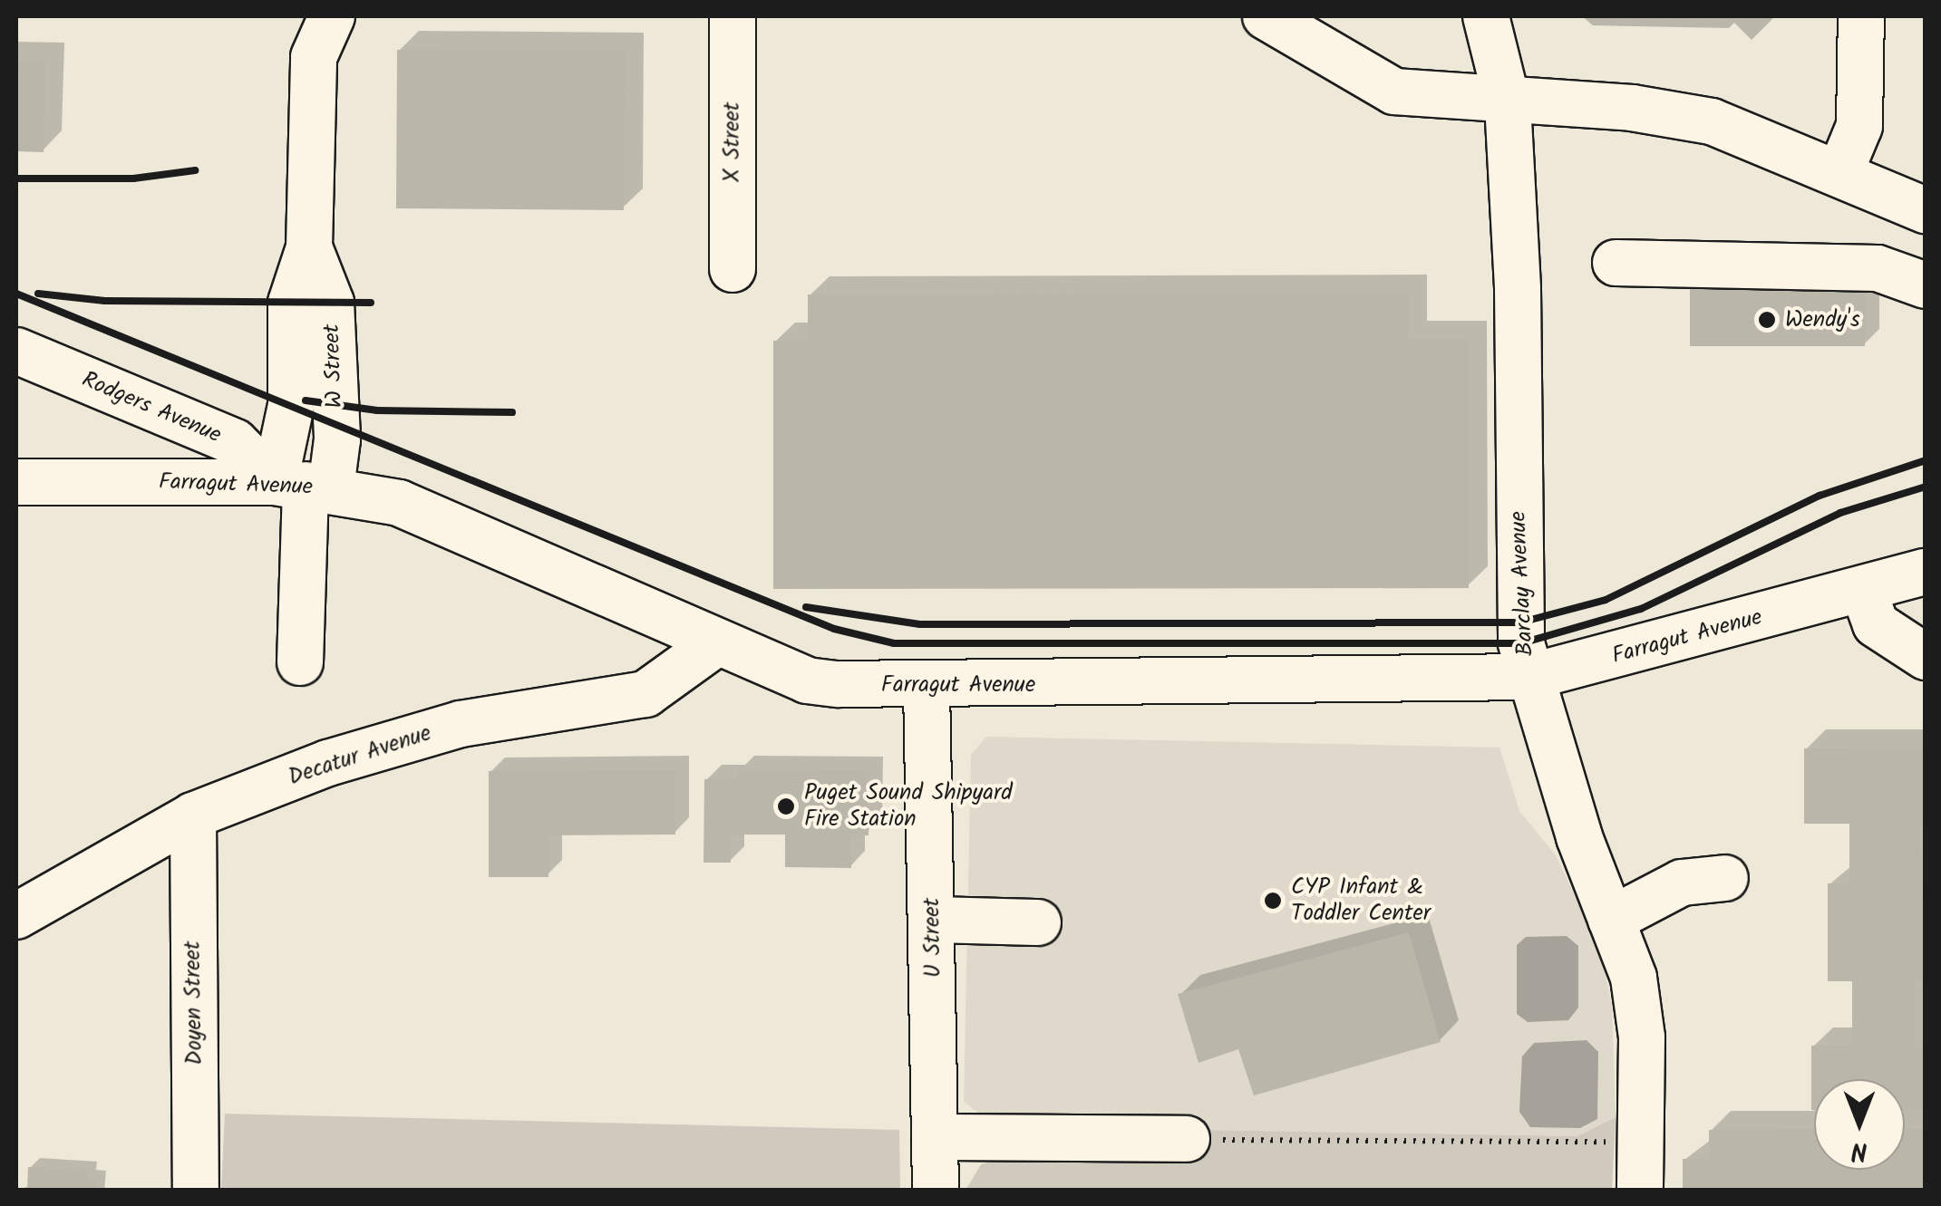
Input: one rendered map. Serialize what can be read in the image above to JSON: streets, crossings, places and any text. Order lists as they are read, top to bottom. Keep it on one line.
{"streets":{"street":["X Street","W Street","Rodgers Avenue","Farragut Avenue","Barclay Avenue","Decatur Avenue","U Street","Doyen Street"]},"crossings":[["W Street","Rodgers Avenue"],["W Street","Farragut Avenue"],["Rodgers Avenue","Farragut Avenue"],["Farragut Avenue","Barclay Avenue"],["Farragut Avenue","Decatur Avenue"],["Farragut Avenue","U Street"],["Decatur Avenue","Doyen Street"]],"places":["Wendy's","Puget Sound Shipyard Fire Station","CYP Infant & Toddler Center"],"north":"bottom"}
